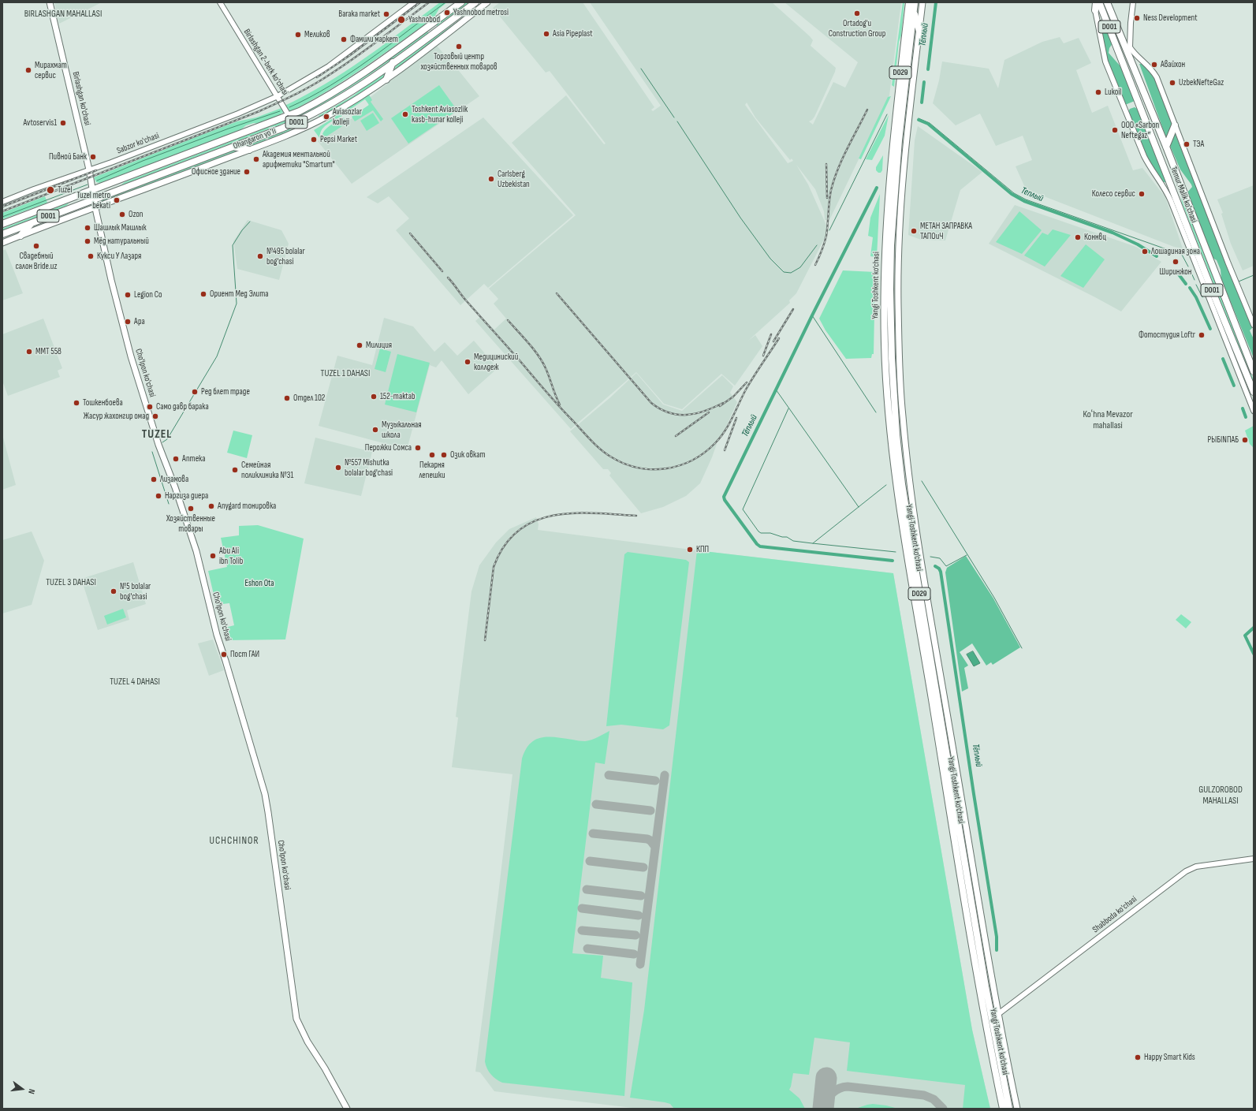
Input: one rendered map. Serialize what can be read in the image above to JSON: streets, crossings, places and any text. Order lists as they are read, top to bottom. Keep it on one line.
{"streets":{"highway":["D001","D029","Ohangaron yoʻli","Temur Malik ko'chasi","Yangi Toshkent ko‘chasi"],"main road":["Birlashgan ko'chasi","Cho'lpon ko'chasi"],"street":["Birlashgan 2-berk ko'chasi","Sabzor ko'chasi","Shabboda ko'chasi"]},"crossings":[["Birlashgan 2-berk ko'chasi","Ohangaron yoʻli"],["Birlashgan 2-berk ko'chasi","Sabzor ko'chasi"],["Birlashgan ko'chasi","Ohangaron yoʻli"],["Birlashgan ko'chasi","Sabzor ko'chasi"],["Birlashgan ko'chasi","Cho'lpon ko'chasi"],["Ohangaron yoʻli","Cho'lpon ko'chasi"]],"districts":["BIRLASHGAN MAHALLASI","TUZEL 1 DAHASI","Koʻhna Mevazor mahallasi","TUZEL","TUZEL 3 DAHASI","TUZEL 4 DAHASI","GULZOROBOD MAHALLASI","UCHCHINOR"],"water":["Тёплый","Теплый"],"parks":["Eshon Ota"],"places":["Yashnobod metrosi","Ortadog'u Construction Group","Baraka market","Ness Development","Yashnobod","Asia Pipeplast","Меликов","Фамили маркет","Торговый центр хозяйственных товаров","Авайхон","Мирахмат сервис","UzbekNefteGaz","Lukoil","Toshkent Aviasozlik kasb-hunar kolleji","Aviasozlar kolleji","Avtoservis1","ООО «Sarbon Neftegaz”","Pepsi Market","ТЭА","Пивной Банк","Академия ментальной арифметики \"Smartum\"","Офисное здание","Carlsberg Uzbekistan","Tuzel","Колесо сервис","Tuzel metro bekati","Ozon","Шашлык Машлык","МЕТАН ЗАПРАВКА ТАПОиЧ","Коннвц","Мёд натуральный","Свадебный салон Bride.uz","Лошадиная зона","Кукси У Лазаря","№495 bolalar bog'chasi","Ширинжон","Ориент Мед Элита","Legion Co","Ара","Фотостудия Loftr","Милиция","MMT 558","Медициниский коллдеж","Ред блет траде","152-maktab","Отдел 102","Тошкенбоева","Само давр барака","Жасур жахонгир омад","Музыкальная школа","РЫБINПАБ","Перожки Сомса","Пекарня лепешки","Озик овкат","Аптека","№557 Mishutka bolalar bog'chasi","Семейная поликлиника №31","Лизамова","Наргиза диера","Anygard тонировка","Хозяйственные товары","КПП","Abu Ali ibn Tolib","№5 bolalar bog'chasi","Пост ГАИ","Happy Smart Kids"],"north":"right"}
